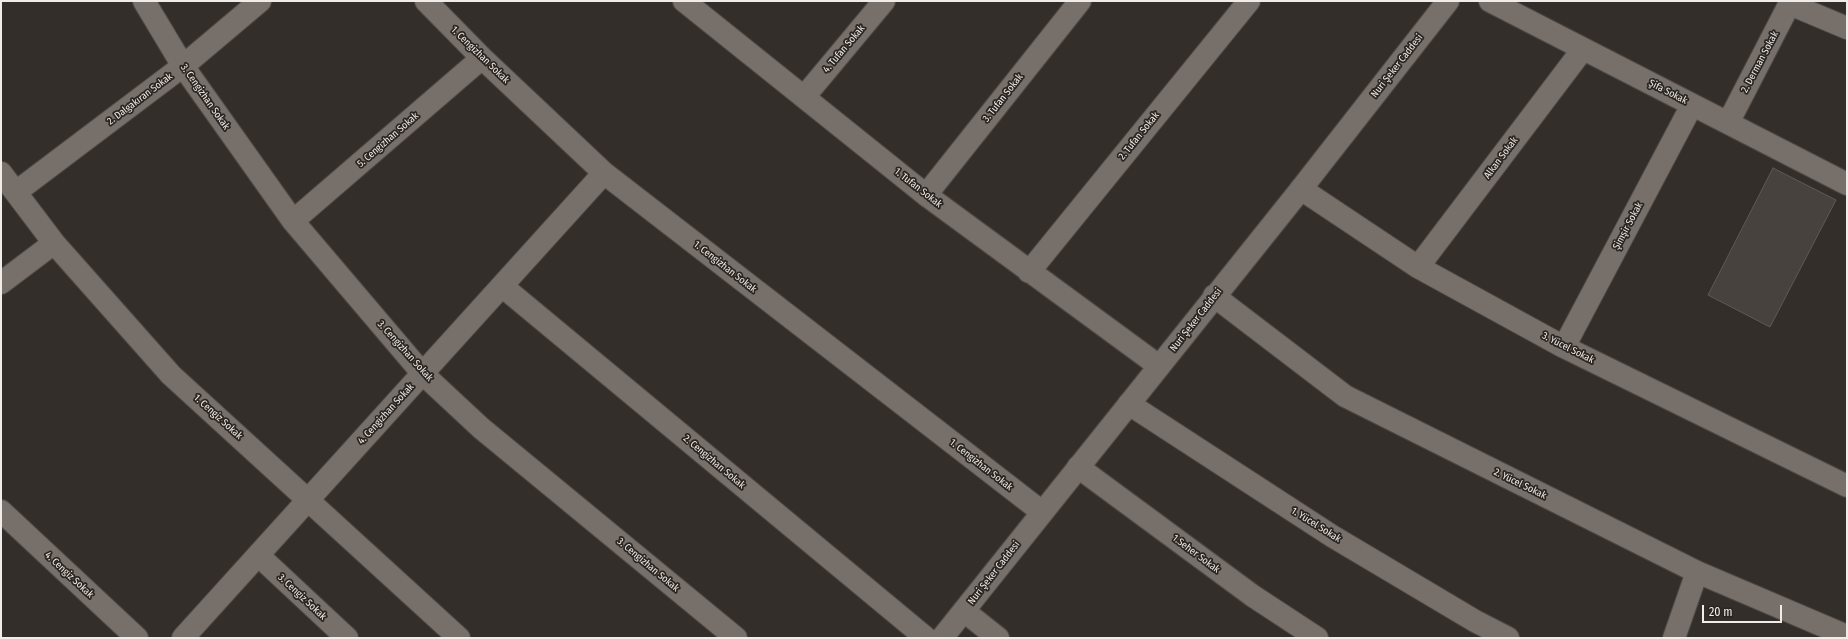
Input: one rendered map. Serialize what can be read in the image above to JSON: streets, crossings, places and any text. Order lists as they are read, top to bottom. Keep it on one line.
{"streets":{"street":["4. Tufan Sokak","1. Cengizhan Sokak","2. Derman Sokak","Nuri Şeker Caddesi","Şifa Sokak","3. Cengizhan Sokak","3. Tufan Sokak","2. Dalgakıran Sokak","2. Tufan Sokak","5. Cengizhan Sokak","Alkan Sokak","1. Tufan Sokak","Şimşir Sokak","3. Yücel Sokak","4. Cengizhan Sokak","1. Cengiz Sokak","2. Cengizhan Sokak","2. Yücel Sokak","1. Yücel Sokak","1.Seher Sokak","4. Cengiz Sokak","3. Cengiz Sokak"]},"crossings":[["4. Tufan Sokak","1. Tufan Sokak"],["1. Cengizhan Sokak","Nuri Şeker Caddesi"],["1. Cengizhan Sokak","5. Cengizhan Sokak"],["1. Cengizhan Sokak","4. Cengizhan Sokak"],["2. Derman Sokak","Şifa Sokak"],["Nuri Şeker Caddesi","1. Tufan Sokak"],["Nuri Şeker Caddesi","3. Yücel Sokak"],["Nuri Şeker Caddesi","2. Yücel Sokak"],["Nuri Şeker Caddesi","1. Yücel Sokak"],["Nuri Şeker Caddesi","1.Seher Sokak"],["Şifa Sokak","Alkan Sokak"],["Şifa Sokak","Şimşir Sokak"],["3. Cengizhan Sokak","2. Dalgakıran Sokak"],["3. Cengizhan Sokak","5. Cengizhan Sokak"],["3. Cengizhan Sokak","4. Cengizhan Sokak"],["3. Tufan Sokak","1. Tufan Sokak"],["2. Dalgakıran Sokak","1. Cengiz Sokak"],["2. Tufan Sokak","1. Tufan Sokak"],["Alkan Sokak","3. Yücel Sokak"],["Şimşir Sokak","3. Yücel Sokak"],["4. Cengizhan Sokak","1. Cengiz Sokak"],["4. Cengizhan Sokak","2. Cengizhan Sokak"],["4. Cengizhan Sokak","3. Cengiz Sokak"]],"scale_bar":"20 m"}
